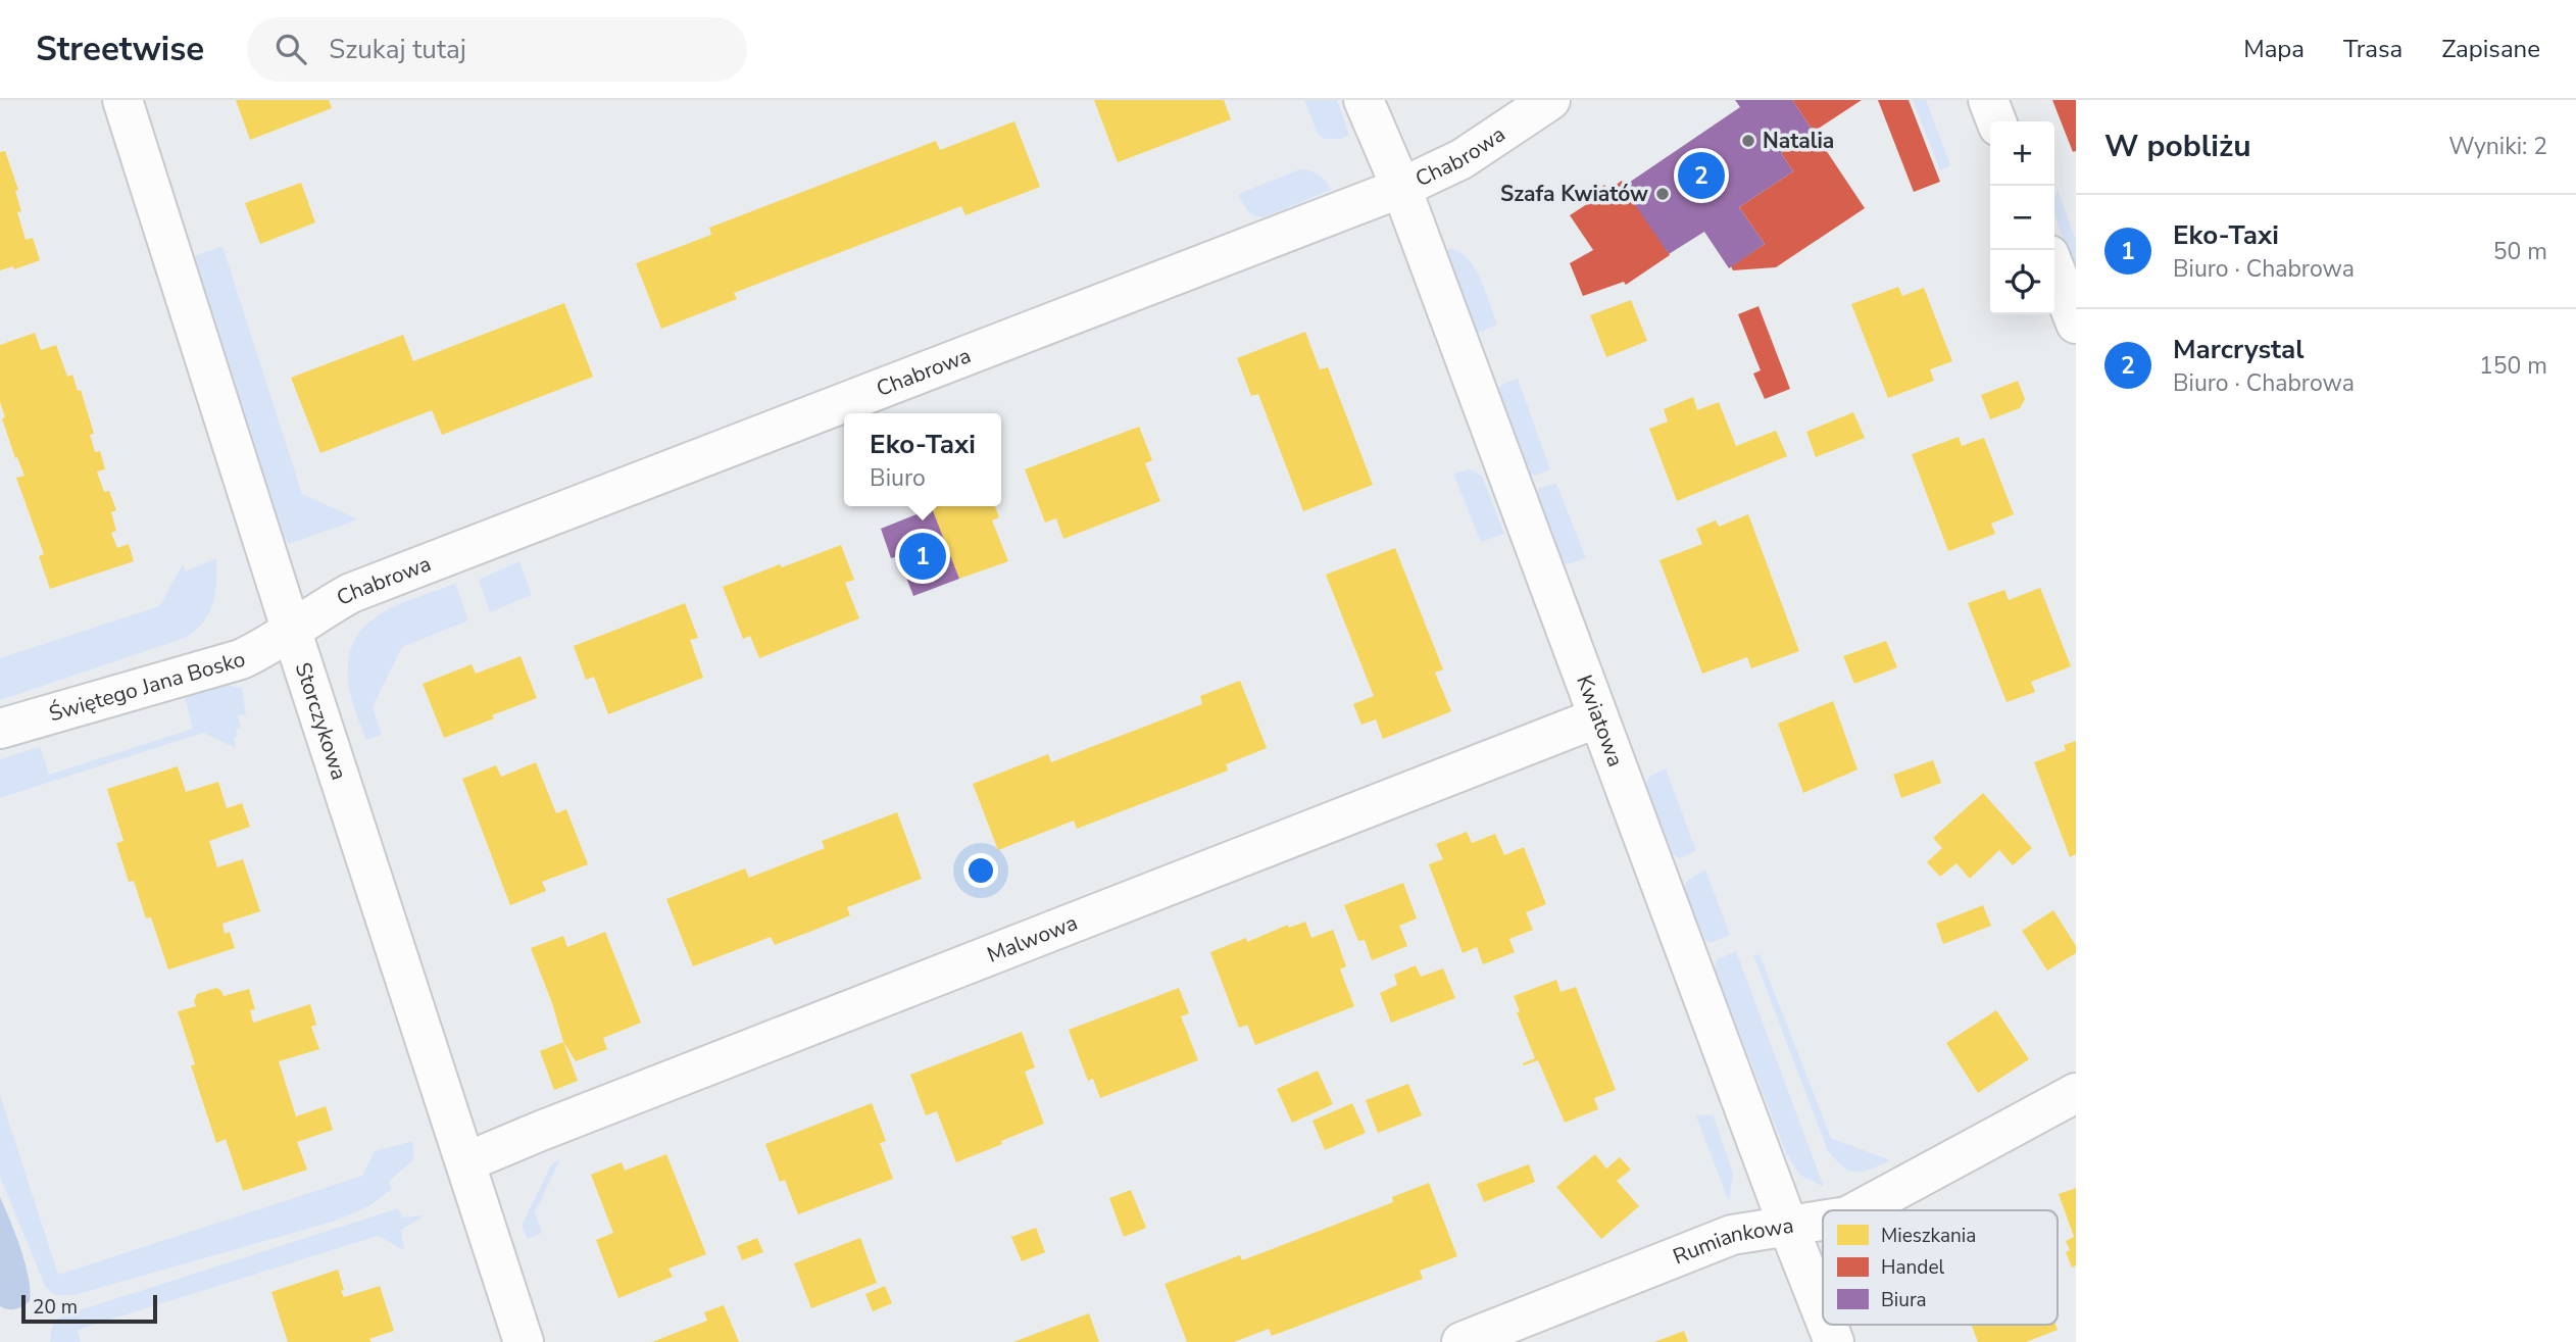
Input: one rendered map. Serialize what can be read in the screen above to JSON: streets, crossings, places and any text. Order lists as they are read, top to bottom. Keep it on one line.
{"streets":{"street":["Chabrowa","Świętego Jana Bosko","Kwiatowa","Storczykowa","Malwowa","Rumiankowa"]},"crossings":[["Chabrowa","Świętego Jana Bosko"],["Chabrowa","Kwiatowa"],["Chabrowa","Storczykowa"],["Świętego Jana Bosko","Storczykowa"],["Kwiatowa","Malwowa"],["Kwiatowa","Rumiankowa"],["Storczykowa","Malwowa"]],"places":["Natalia","Szafa Kwiatów"],"legend":["Mieszkania","Handel","Biura"],"scale_bar":"20 m","page":{"header":"Streetwise","search":"Szukaj tutaj","nav":["Mapa","Trasa","Zapisane"],"heading":["W pobliżu","Wyniki: 2"],"map_buttons":["+","−"],"pins":["2","1"],"list":[{"mark":"1","name":"Eko-Taxi","note":"Biuro · Chabrowa","value":"50 m"},{"mark":"2","name":"Marcrystal","note":"Biuro · Chabrowa","value":"150 m"}],"popup":["Eko-Taxi","Biuro"],"scale":"20 m"}}
